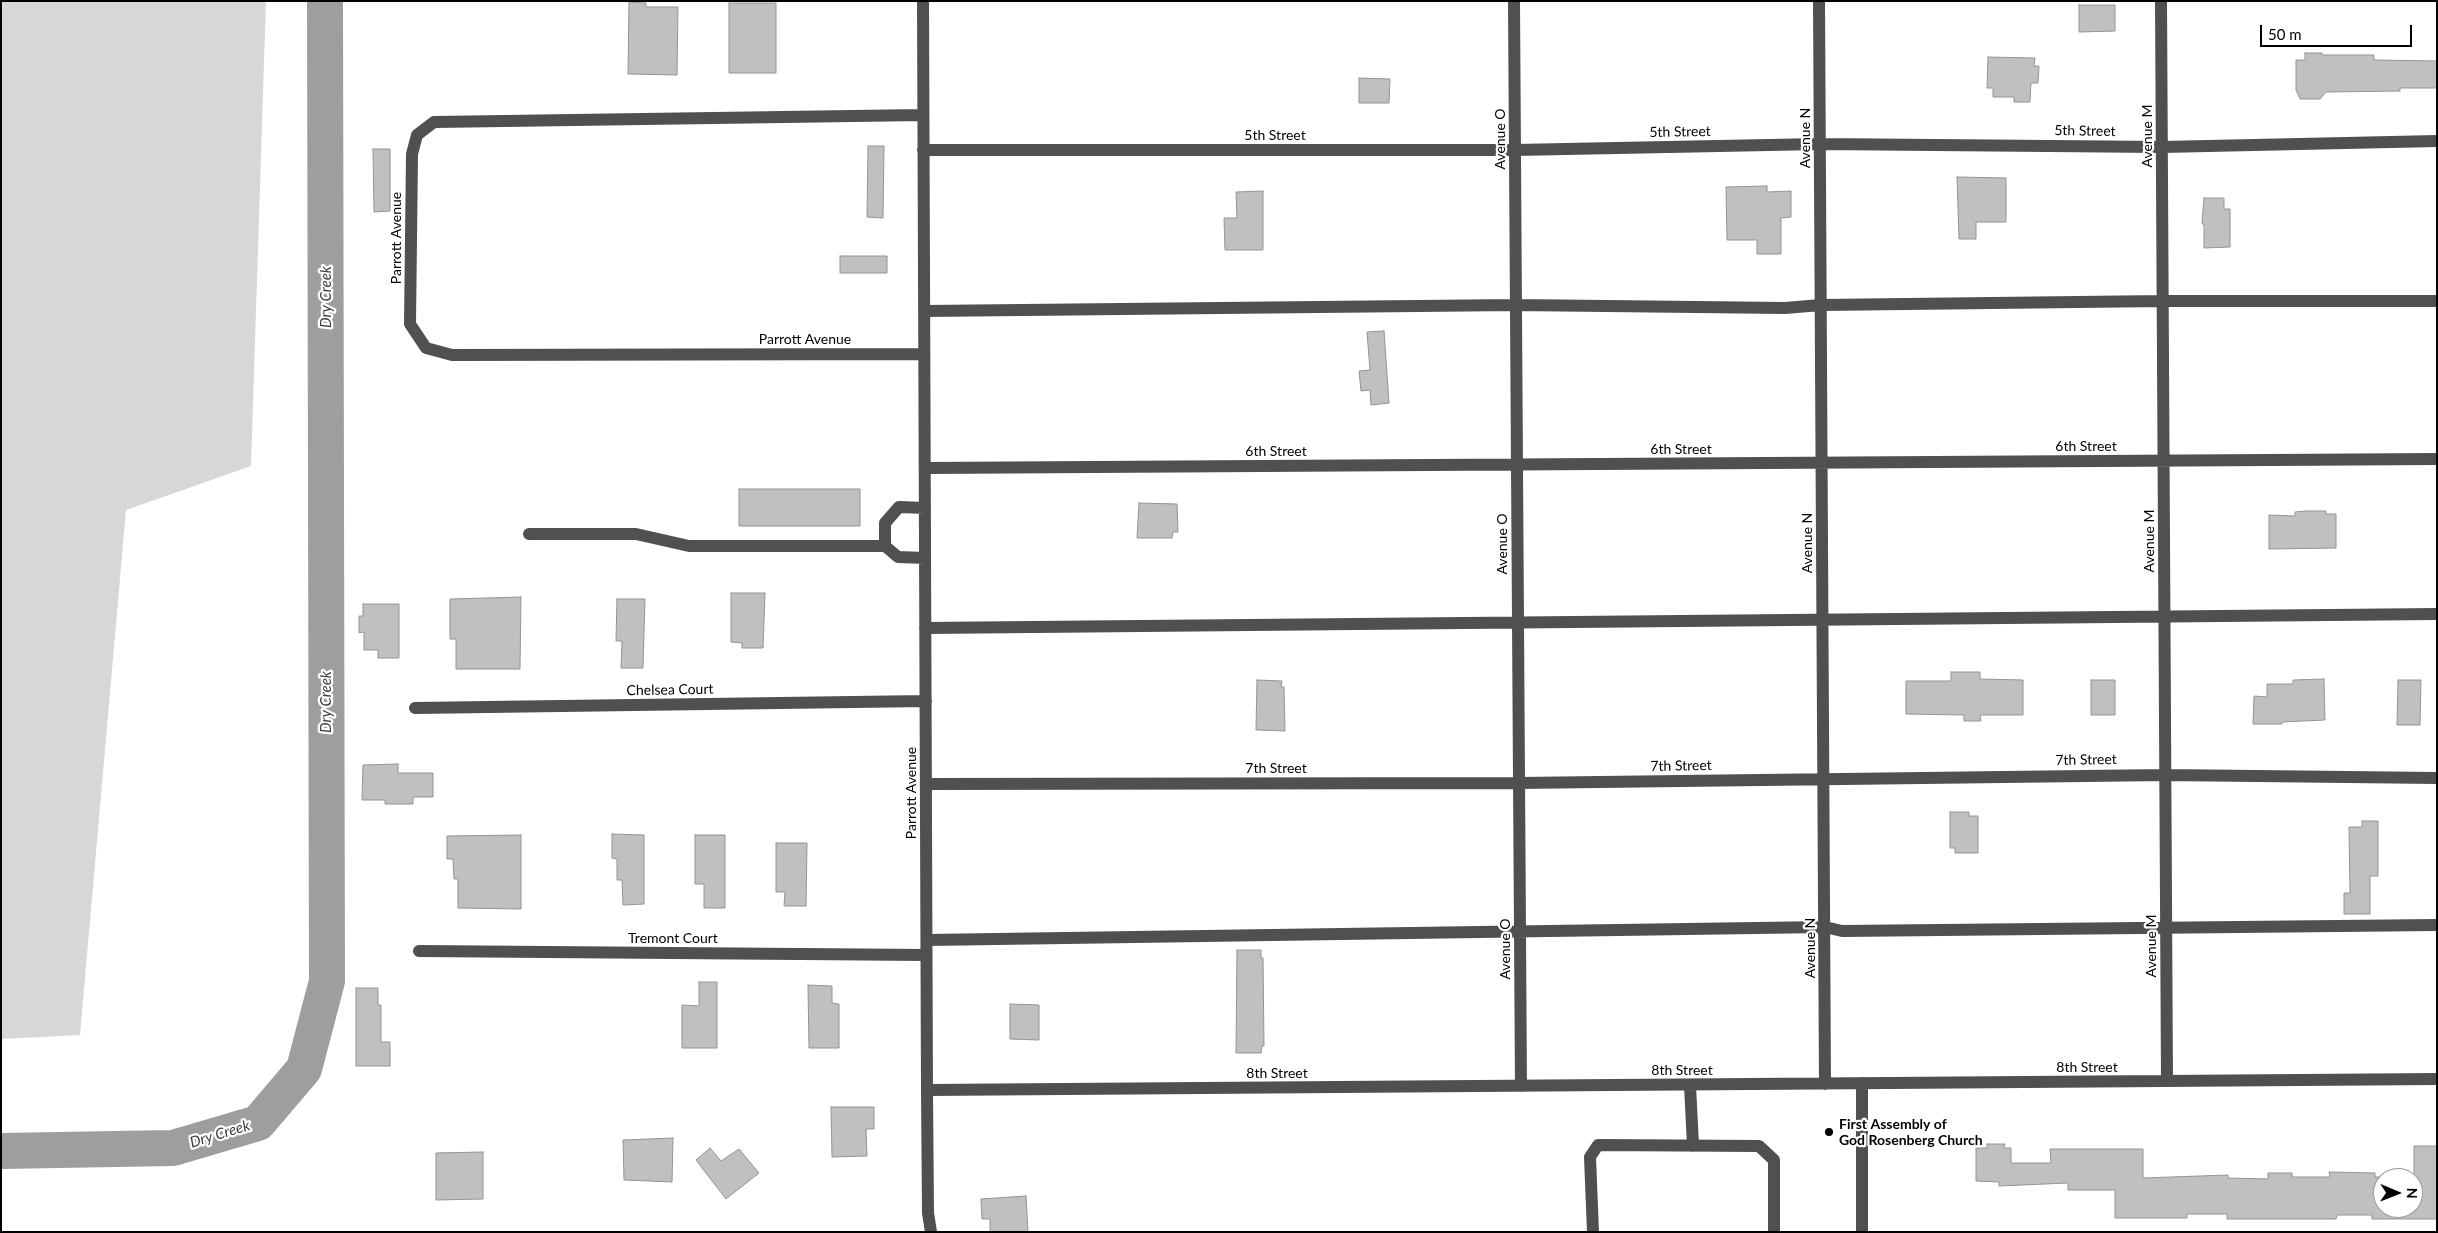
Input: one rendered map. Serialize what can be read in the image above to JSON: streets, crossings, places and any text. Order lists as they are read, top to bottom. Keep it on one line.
{"streets":{"street":["5th Street","Avenue M","Avenue N","Avenue O","Parrott Avenue","6th Street","Chelsea Court","7th Street","Tremont Court","8th Street"]},"crossings":[["5th Street","Avenue M"],["5th Street","Avenue N"],["5th Street","Avenue O"],["5th Street","Parrott Avenue"],["Avenue M","6th Street"],["Avenue M","7th Street"],["Avenue M","8th Street"],["Avenue N","6th Street"],["Avenue N","7th Street"],["Avenue N","8th Street"],["Avenue O","6th Street"],["Avenue O","7th Street"],["Avenue O","8th Street"],["Parrott Avenue","6th Street"],["Parrott Avenue","Chelsea Court"],["Parrott Avenue","7th Street"],["Parrott Avenue","Tremont Court"],["Parrott Avenue","8th Street"]],"water":["Dry Creek"],"places":["First Assembly of God Rosenberg Church"],"scale_bar":"50 m","north":"right"}
